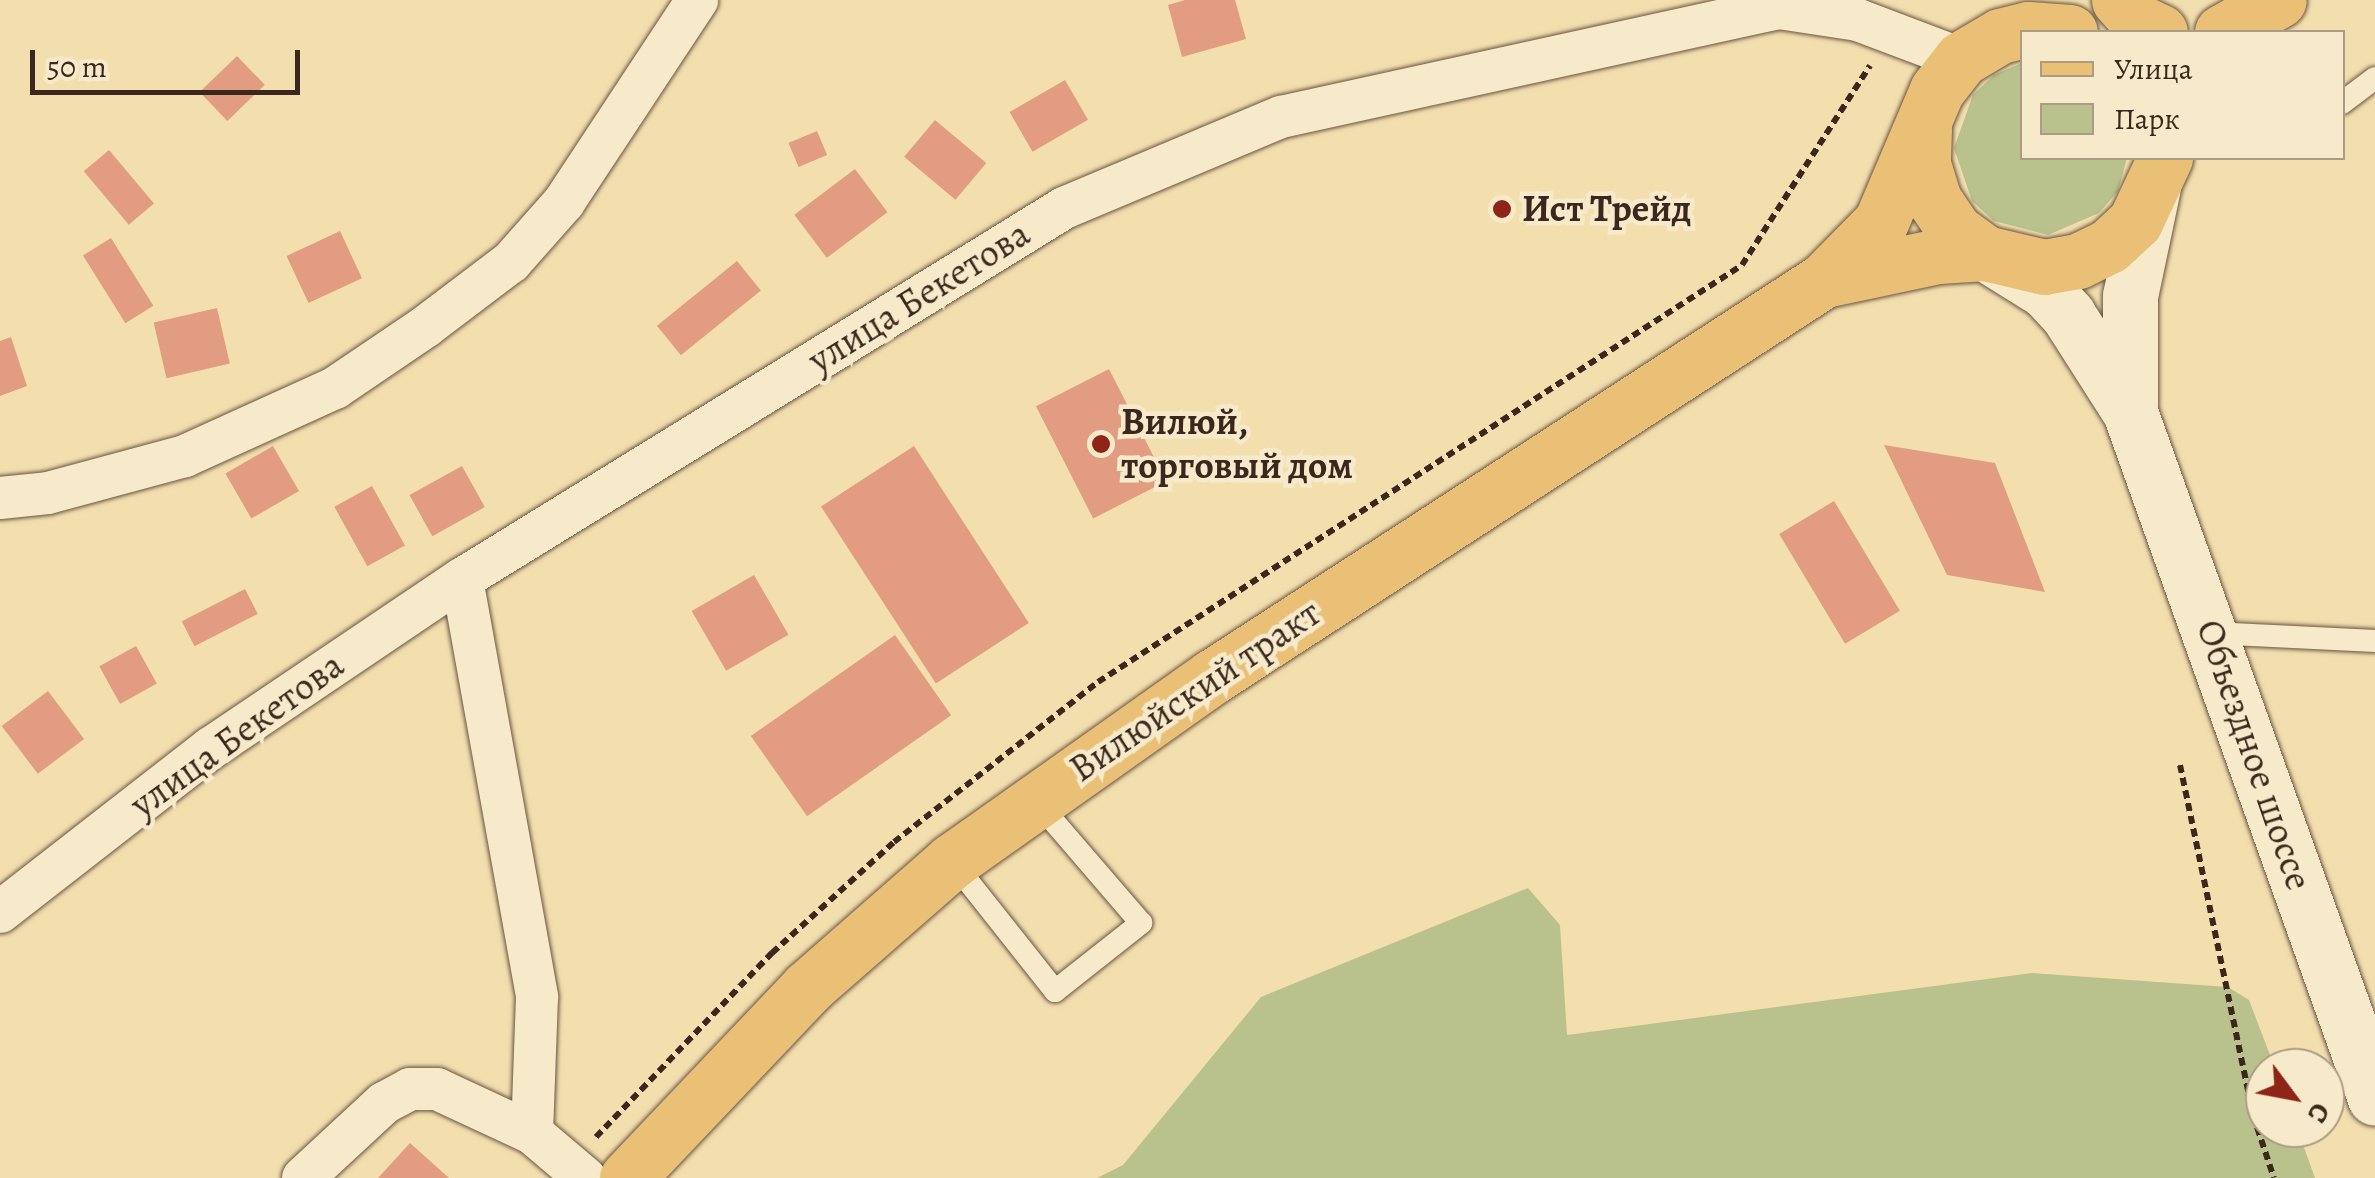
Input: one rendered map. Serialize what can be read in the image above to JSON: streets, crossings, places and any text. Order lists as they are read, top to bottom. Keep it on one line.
{"streets":{"main road":["Вилюйский тракт","Объездное шоссе"],"street":["улица Бекетова"]},"crossings":[["улица Бекетова","Вилюйский тракт"]],"places":["Ист Трейд","Вилюй, торговый дом"],"legend":["Улица","Парк"],"scale_bar":"50 m","north":"bottom right"}
